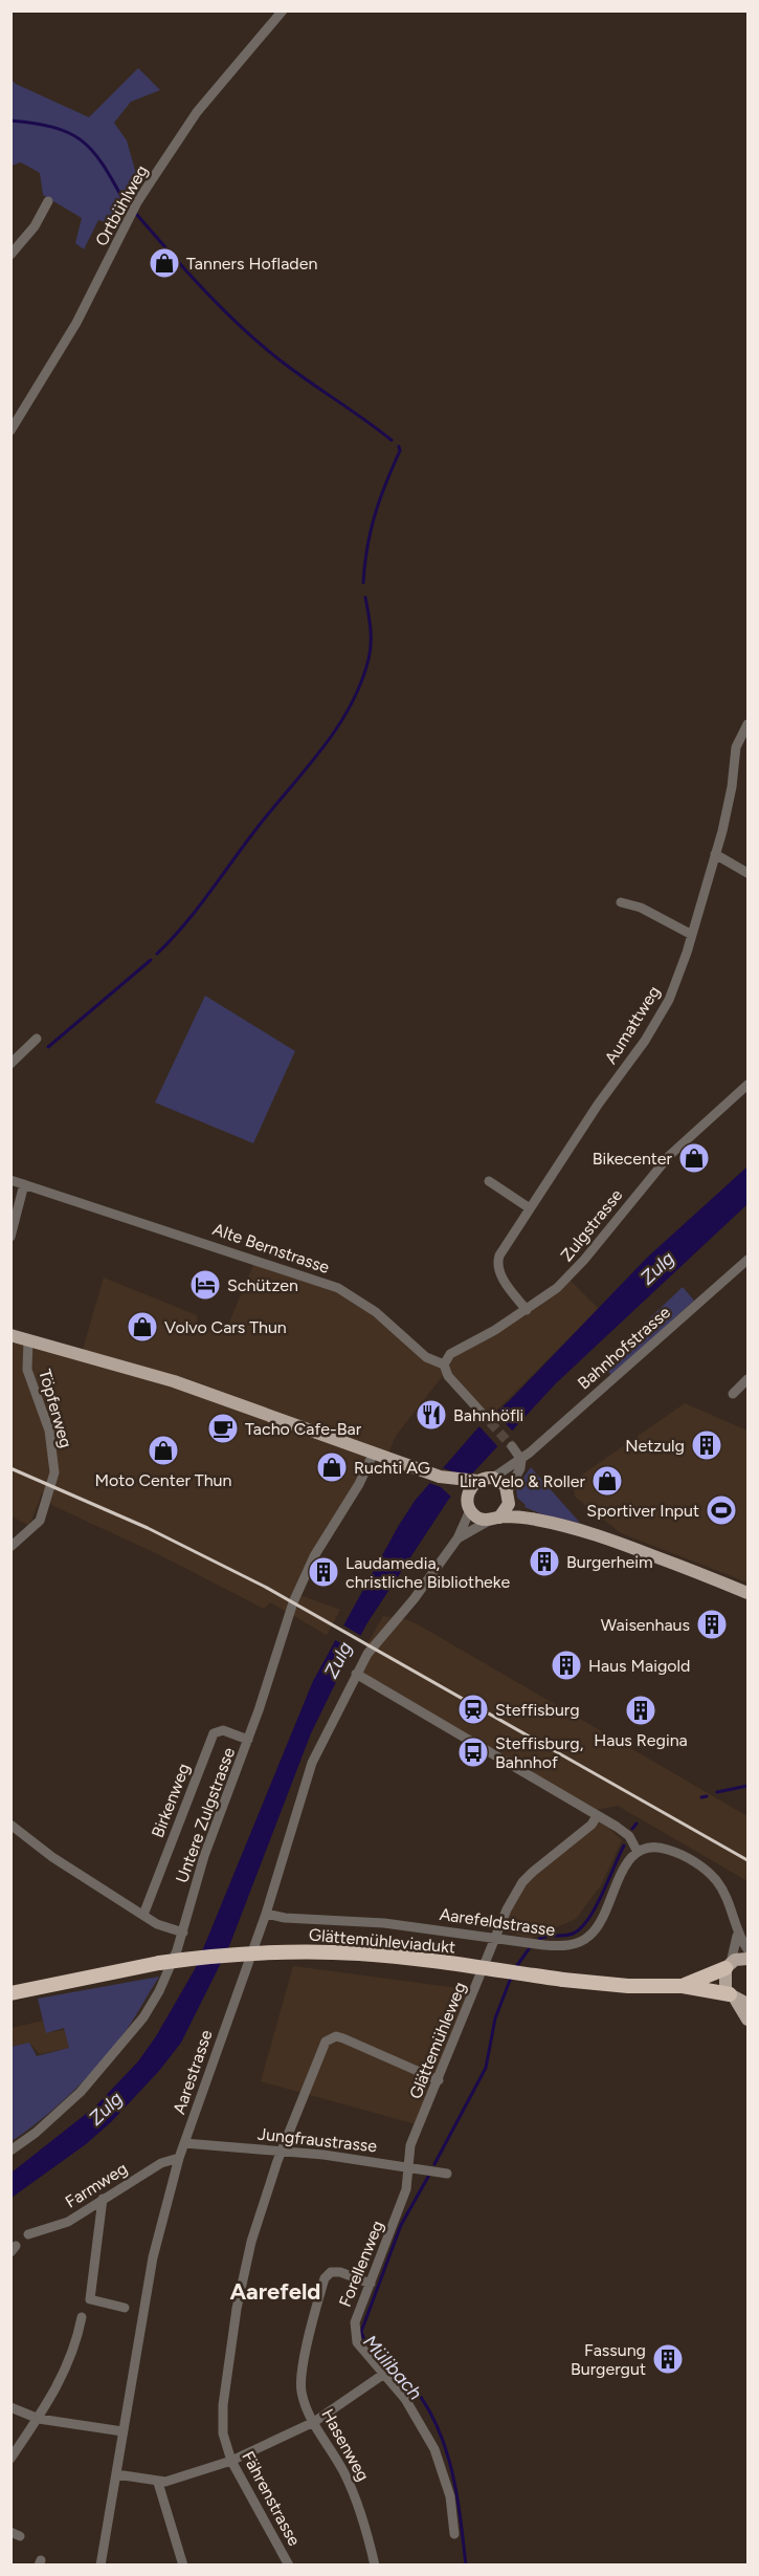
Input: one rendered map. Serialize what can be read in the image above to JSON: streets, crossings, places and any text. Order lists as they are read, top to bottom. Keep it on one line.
{"streets":{"highway":["Glättemühleviadukt"],"street":["Ortbühlweg","Aumattweg","Zulgstrasse","Alte Bernstrasse","Bahnhofstrasse","Töpferweg","Birkenweg","Untere Zulgstrasse","Aarefeldstrasse","Glättemühleweg","Aarestrasse","Jungfraustrasse","Farmweg","Forellenweg","Hasenweg","Fährenstrasse"]},"crossings":[["Aumattweg","Zulgstrasse"],["Zulgstrasse","Alte Bernstrasse"],["Birkenweg","Untere Zulgstrasse"],["Aarefeldstrasse","Glättemühleweg"],["Aarefeldstrasse","Aarestrasse"],["Glättemühleweg","Jungfraustrasse"],["Glättemühleweg","Forellenweg"],["Glättemühleweg","Fährenstrasse"],["Aarestrasse","Jungfraustrasse"],["Aarestrasse","Farmweg"],["Jungfraustrasse","Forellenweg"],["Jungfraustrasse","Fährenstrasse"],["Forellenweg","Hasenweg"]],"districts":["Aarefeld"],"water":["Zulg","Mülibach"],"places":{"shop":["Tanners Hofladen","Bikecenter","Volvo Cars Thun","Moto Center Thun","Ruchti AG","Lira Velo & Roller"],"hotel":["Schützen"],"restaurant":["Bahnhöfli"],"cafe":["Tacho Cafe-Bar"],"building":["Netzulg","Burgerheim","Laudamedia, christliche Bibliotheke","Waisenhaus","Haus Maigold","Haus Regina","Fassung Burgergut"],"sports":["Sportiver Input"],"station":["Steffisburg"],"bus stop":["Steffisburg, Bahnhof"]}}
